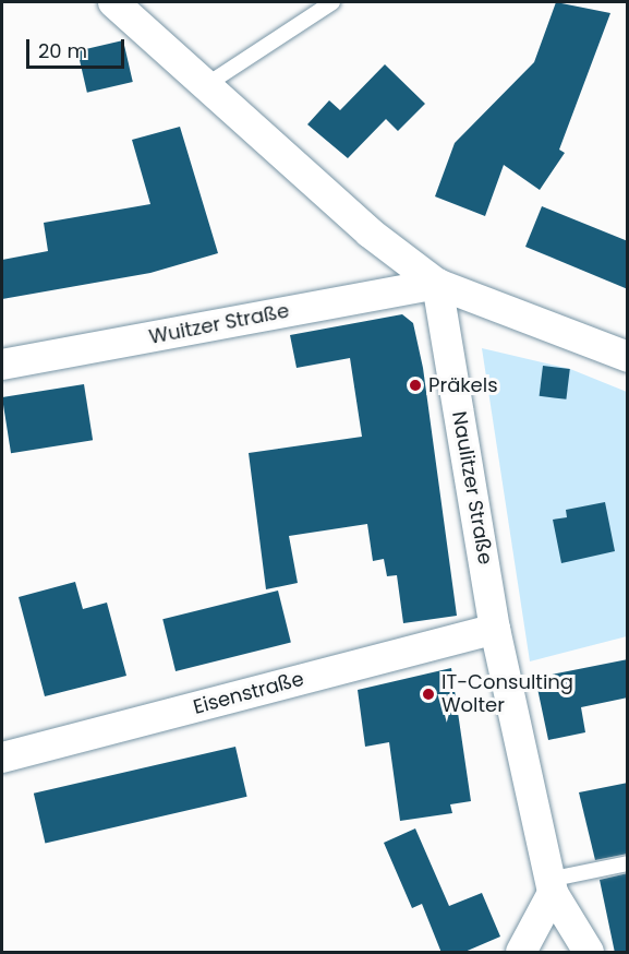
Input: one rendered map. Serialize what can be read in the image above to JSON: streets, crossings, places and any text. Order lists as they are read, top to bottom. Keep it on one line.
{"streets":{"street":["Wuitzer Straße","Naulitzer Straße","Eisenstraße"]},"crossings":[["Wuitzer Straße","Naulitzer Straße"],["Naulitzer Straße","Eisenstraße"]],"places":["Präkels","IT-Consulting Wolter"],"scale_bar":"20 m"}
